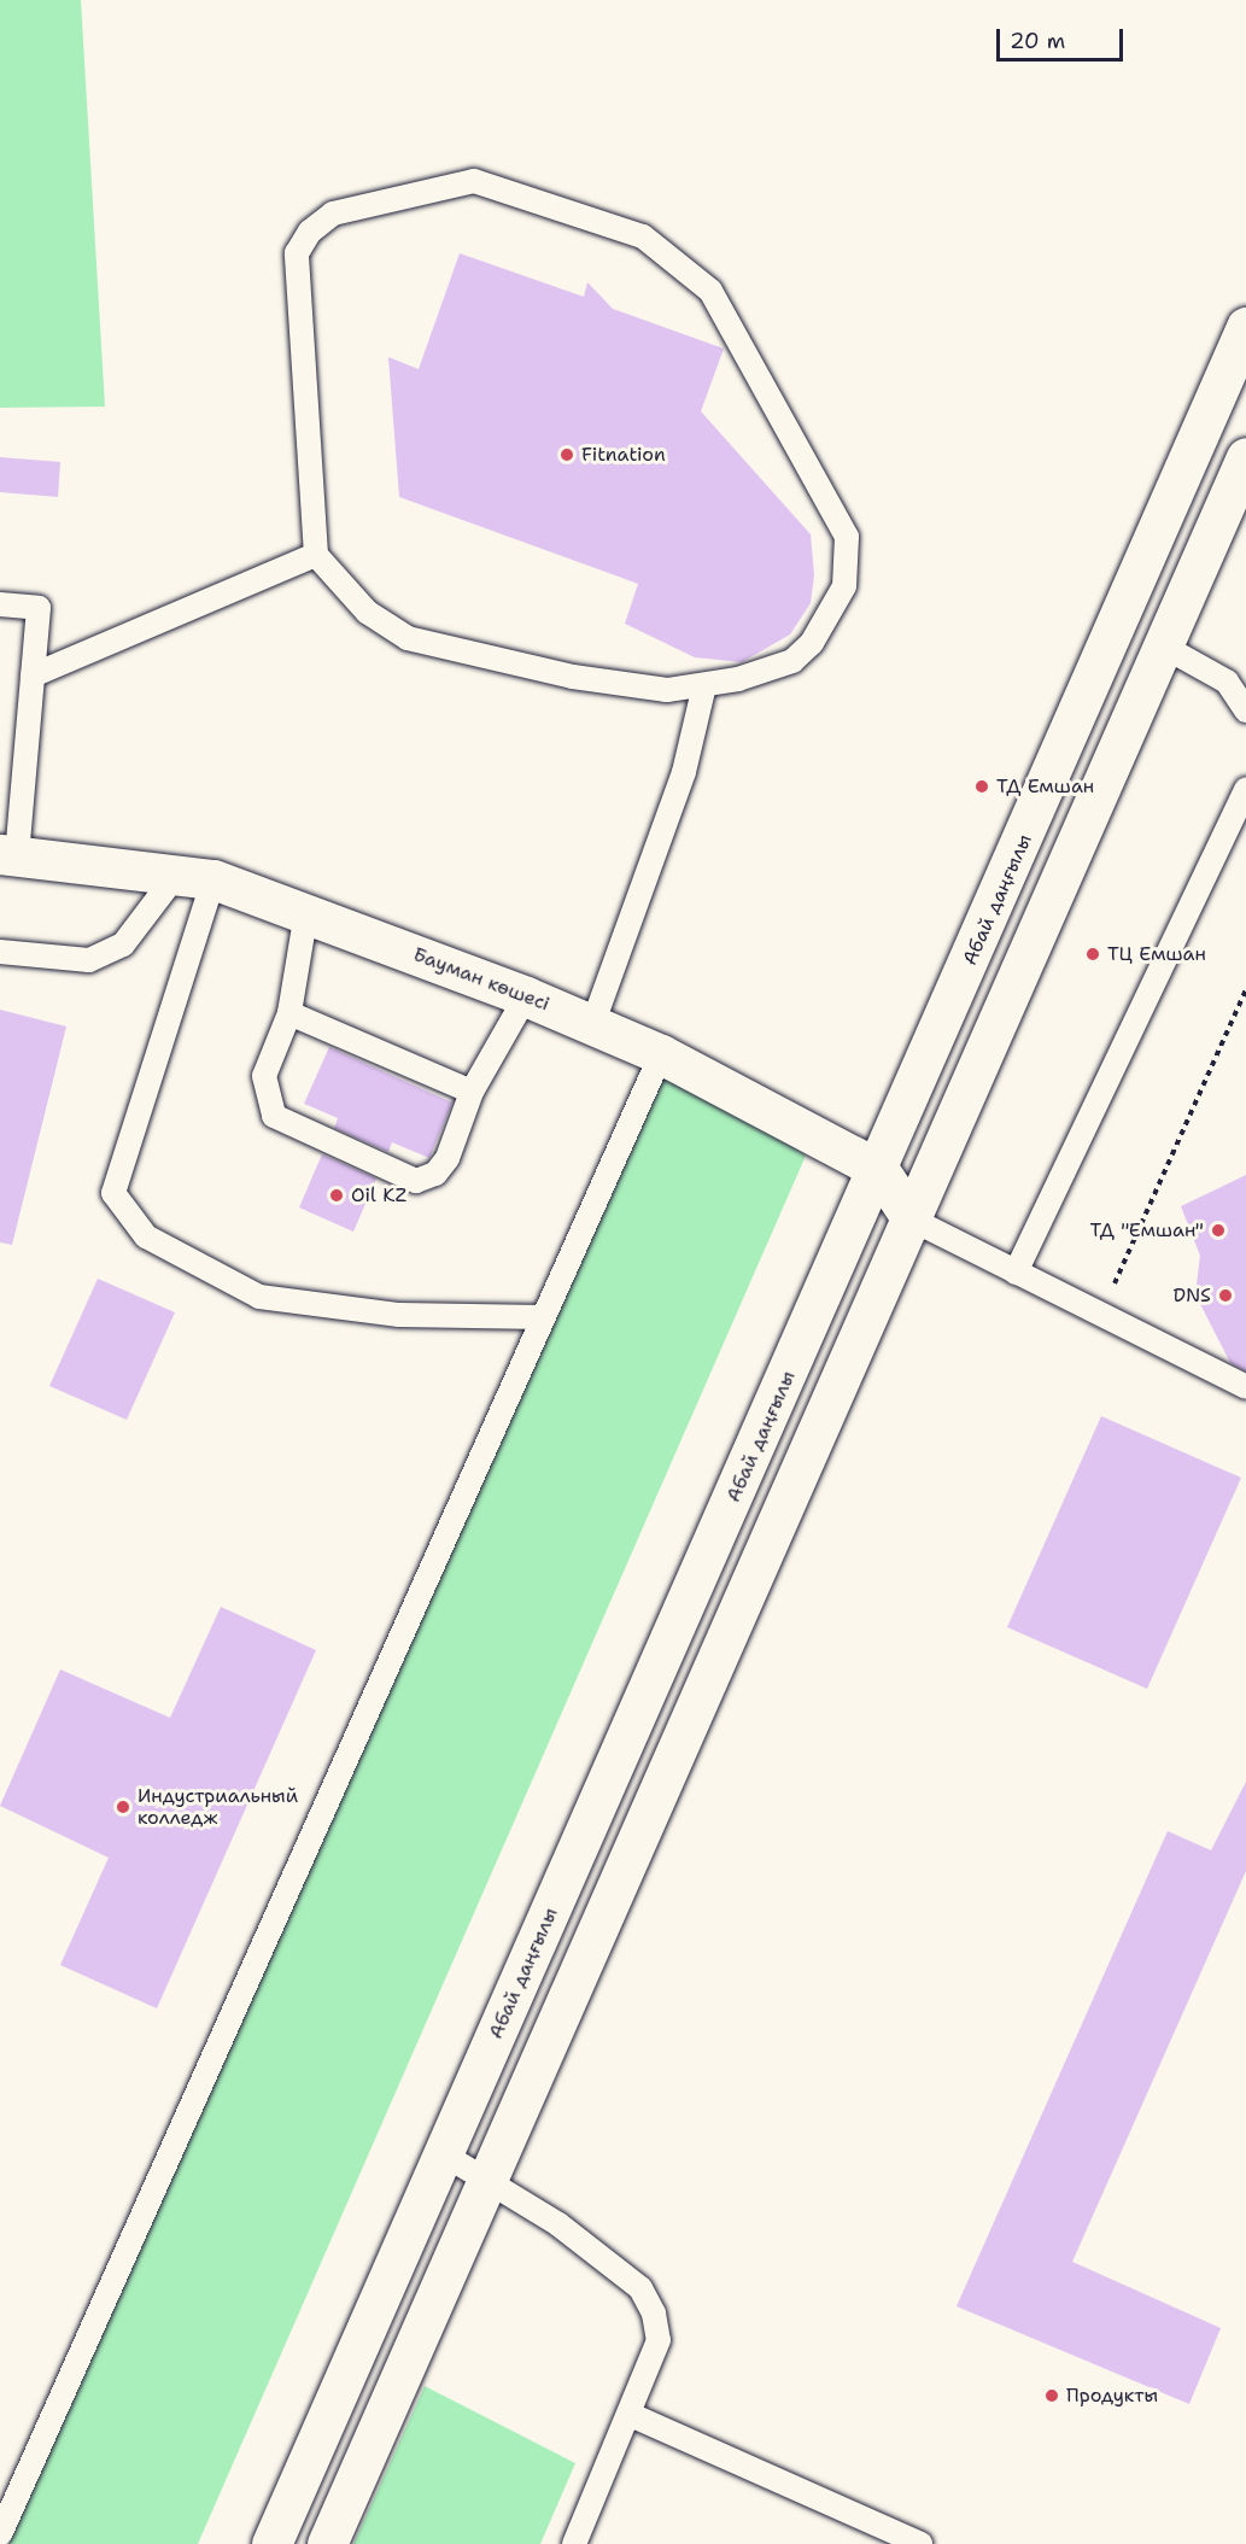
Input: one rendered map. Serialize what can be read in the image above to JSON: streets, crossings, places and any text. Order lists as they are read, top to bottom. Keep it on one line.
{"streets":{"main road":["Абай даңғылы","Бауман көшесі"]},"crossings":[["Абай даңғылы","Бауман көшесі"]],"places":["Fitnation","ТД Емшан","ТЦ Емшан","Oil KZ","ТД \"Емшан\"","DNS","Индустриальный колледж","Продукты"],"scale_bar":"20 m"}
